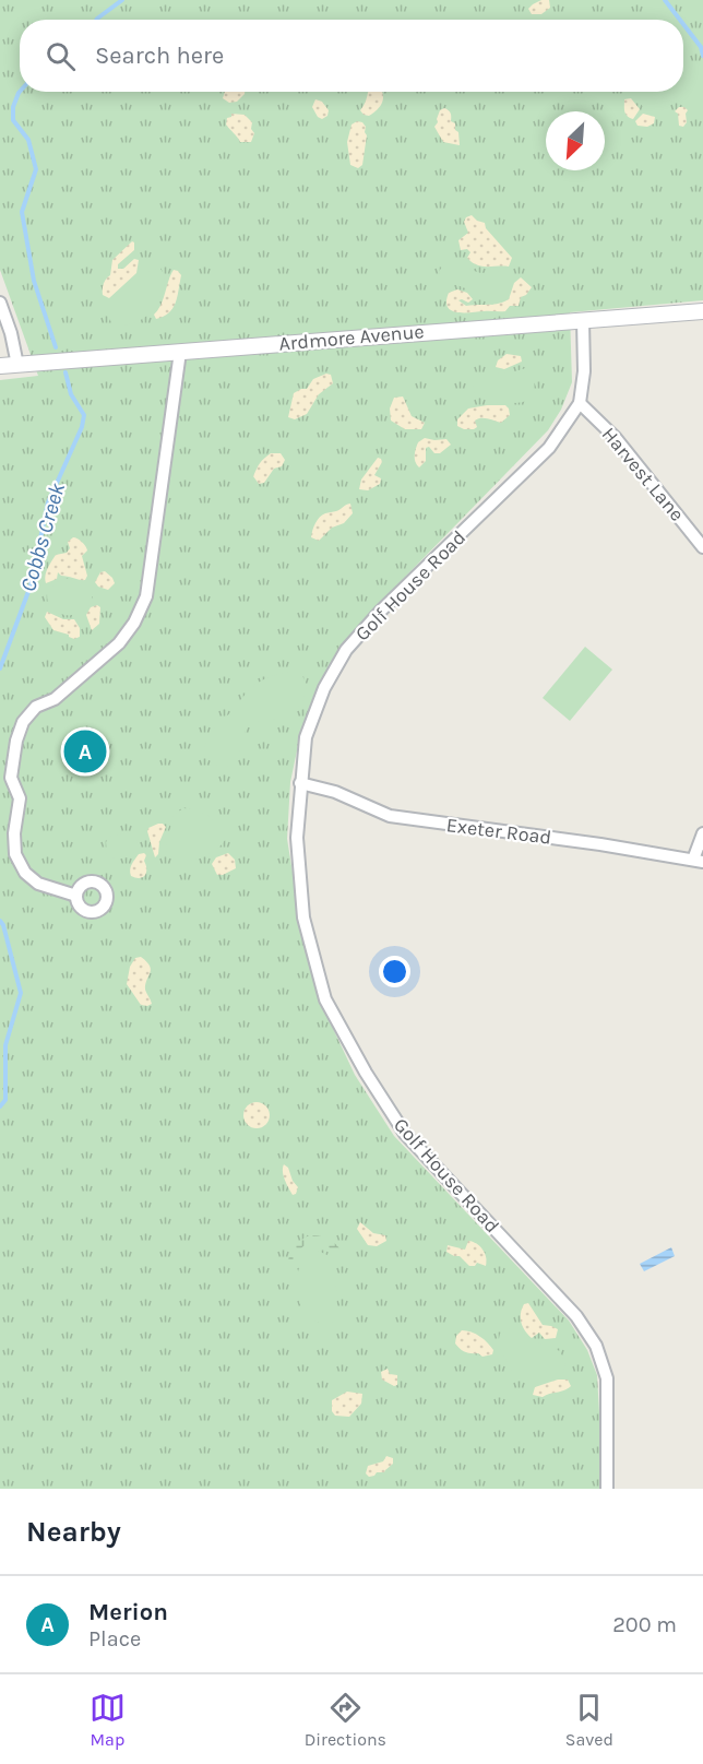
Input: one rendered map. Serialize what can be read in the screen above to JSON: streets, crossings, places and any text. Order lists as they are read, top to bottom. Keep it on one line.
{"streets":{"street":["Ardmore Avenue","Harvest Lane","Golf House Road","Exeter Road"]},"crossings":[["Ardmore Avenue","Golf House Road"],["Harvest Lane","Golf House Road"],["Golf House Road","Exeter Road"]],"water":["Cobbs Creek"],"north":"bottom left","page":{"search":"Search here","pins":"A","heading":"Nearby","list":[{"mark":"A","name":"Merion","note":"Place","value":"200 m"}],"nav":["Map","Directions","Saved"]}}
